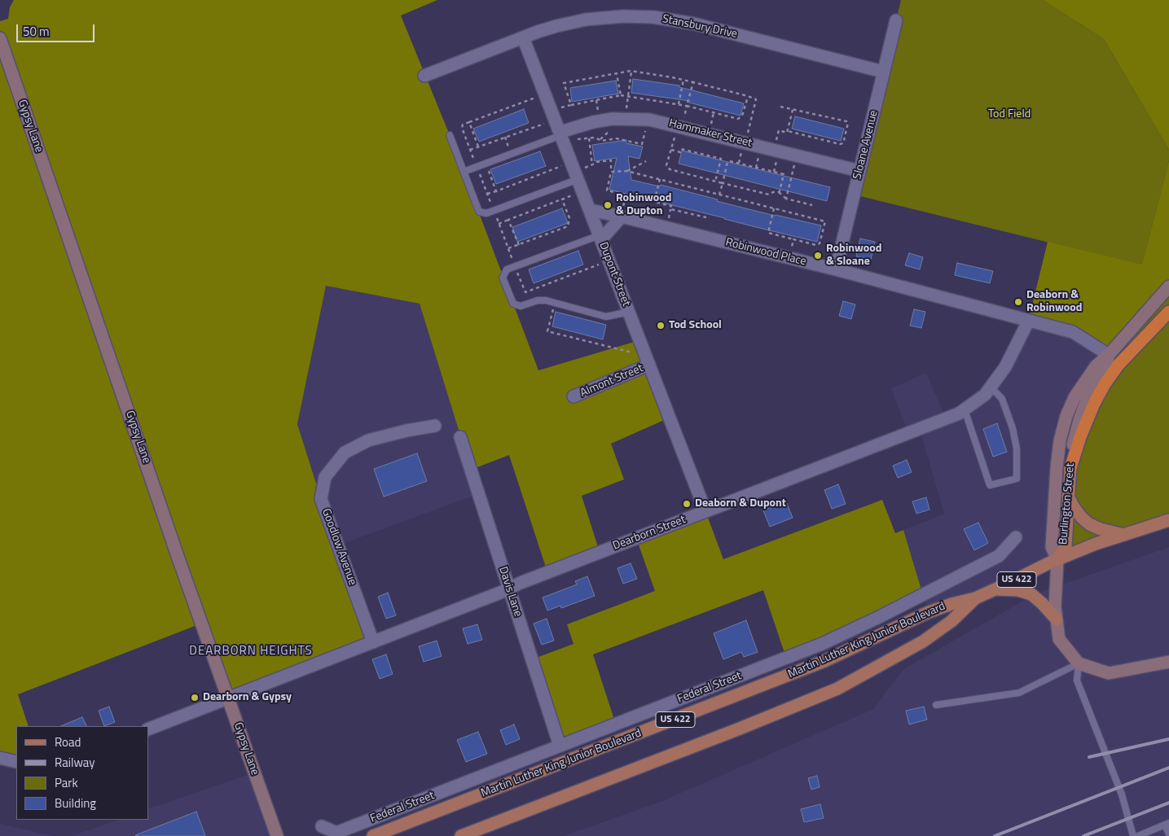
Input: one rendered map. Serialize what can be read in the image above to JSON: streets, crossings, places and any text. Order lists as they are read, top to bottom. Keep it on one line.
{"streets":{"main road":["Gypsy Lane","Burlington Street","US 422","Martin Luther King Junior Boulevard"],"street":["Stansbury Drive","Hammaker Street","Sloane Avenue","Robinwood Place","Dupont Street","Almont Street","Dearborn Street","Goodlow Avenue","Davis Lane","Federal Street"]},"crossings":[["Stansbury Drive","Sloane Avenue"],["Stansbury Drive","Dupont Street"],["Gypsy Lane","Dearborn Street"],["Hammaker Street","Sloane Avenue"],["Hammaker Street","Dupont Street"],["Sloane Avenue","Robinwood Place"],["Robinwood Place","Dupont Street"],["Robinwood Place","Dearborn Street"],["Dupont Street","Almont Street"],["Dupont Street","Dearborn Street"],["Burlington Street","Martin Luther King Junior Boulevard"],["Dearborn Street","Goodlow Avenue"],["Dearborn Street","Davis Lane"],["Davis Lane","Federal Street"]],"districts":["DEARBORN HEIGHTS"],"parks":["Tod Field"],"places":["Robinwood & Dupton","Robinwood & Sloane","Deaborn & Robinwood","Tod School","Deaborn & Dupont","Dearborn & Gypsy"],"legend":["Road","Railway","Park","Building"],"scale_bar":"50 m"}
